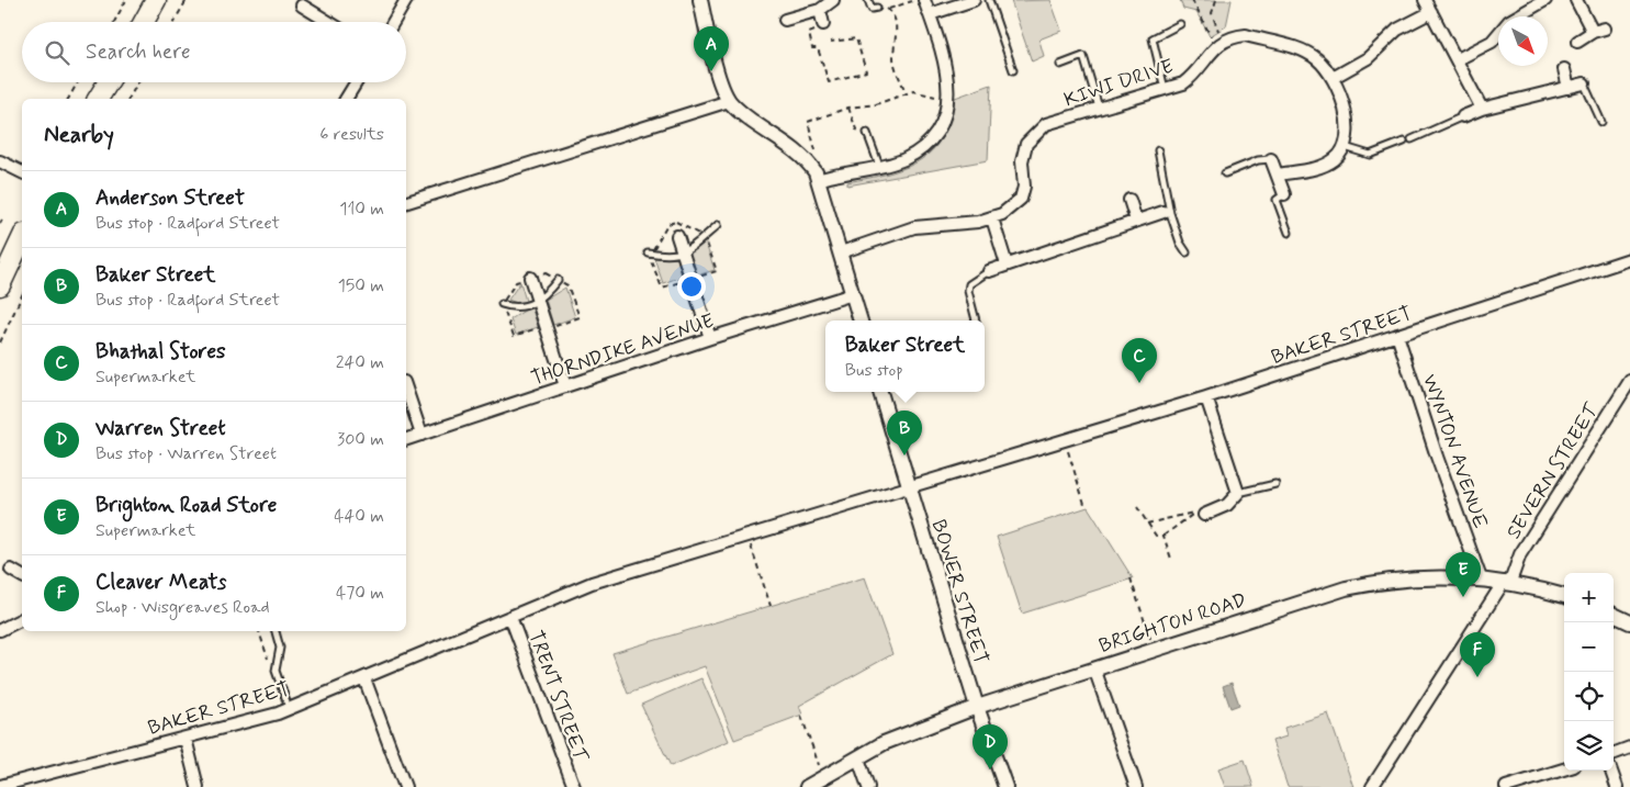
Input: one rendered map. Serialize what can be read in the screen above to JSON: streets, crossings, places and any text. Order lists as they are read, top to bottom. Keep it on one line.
{"streets":{"street":["KIWI DRIVE","BAKER STREET","THORNDIKE AVENUE","WYNTON AVENUE","SEVERN STREET","BOWER STREET","BRIGHTON ROAD","TRENT STREET"]},"crossings":[["BAKER STREET","WYNTON AVENUE"],["BAKER STREET","BOWER STREET"],["BAKER STREET","TRENT STREET"],["WYNTON AVENUE","BRIGHTON ROAD"],["SEVERN STREET","BRIGHTON ROAD"],["BOWER STREET","BRIGHTON ROAD"]],"north":"bottom right","page":{"search":"Search here","pins":["A","C","B","E","F","D"],"heading":["Nearby","6 results"],"list":[{"mark":"A","name":"Anderson Street","note":"Bus stop · Radford Street","value":"110 m"},{"mark":"B","name":"Baker Street","note":"Bus stop · Radford Street","value":"150 m"},{"mark":"C","name":"Bhathal Stores","note":"Supermarket","value":"240 m"},{"mark":"D","name":"Warren Street","note":"Bus stop · Warren Street","value":"300 m"},{"mark":"E","name":"Brighton Road Store","note":"Supermarket","value":"440 m"},{"mark":"F","name":"Cleaver Meats","note":"Shop · Wisgreaves Road","value":"470 m"}],"popup":["Baker Street","Bus stop"],"map_buttons":["+","−"]}}
